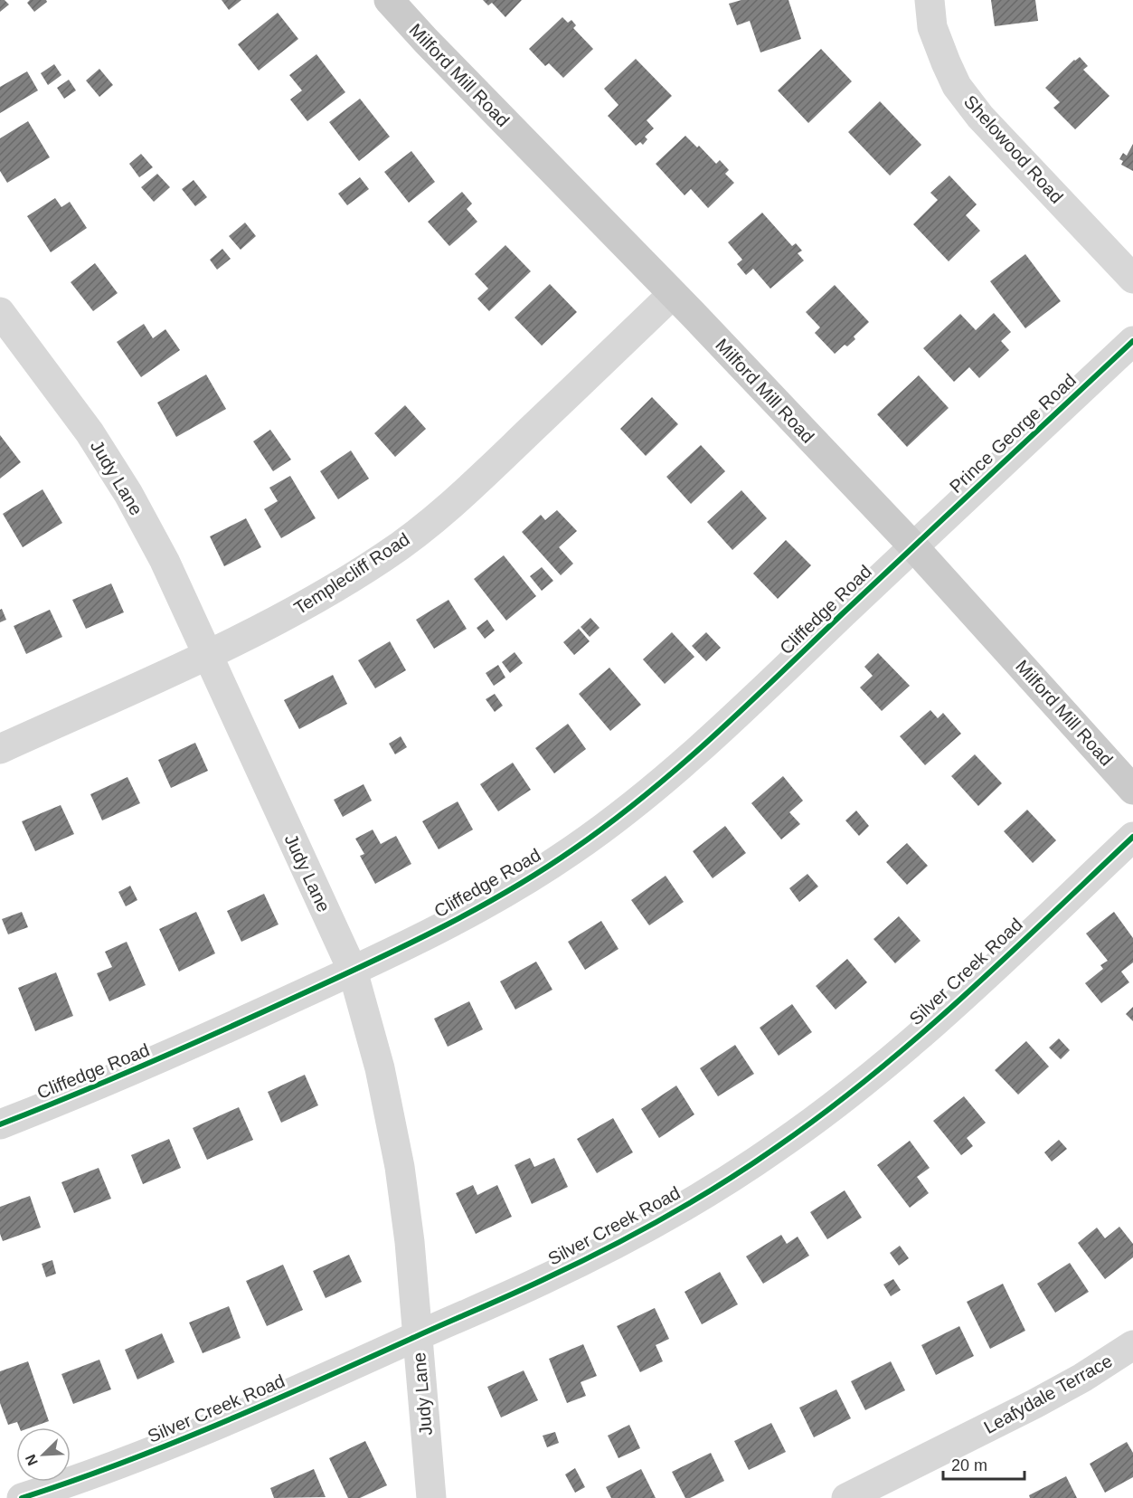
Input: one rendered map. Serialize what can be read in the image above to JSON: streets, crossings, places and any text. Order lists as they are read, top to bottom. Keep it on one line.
{"streets":{"main road":["Milford Mill Road"],"street":["Shelowood Road","Prince George Road","Judy Lane","Templecliff Road","Cliffedge Road","Silver Creek Road","Leafydale Terrace"]},"crossings":[["Milford Mill Road","Prince George Road"],["Milford Mill Road","Templecliff Road"],["Milford Mill Road","Cliffedge Road"],["Prince George Road","Cliffedge Road"],["Judy Lane","Templecliff Road"],["Judy Lane","Cliffedge Road"],["Judy Lane","Silver Creek Road"]],"scale_bar":"20 m","north":"bottom left"}
